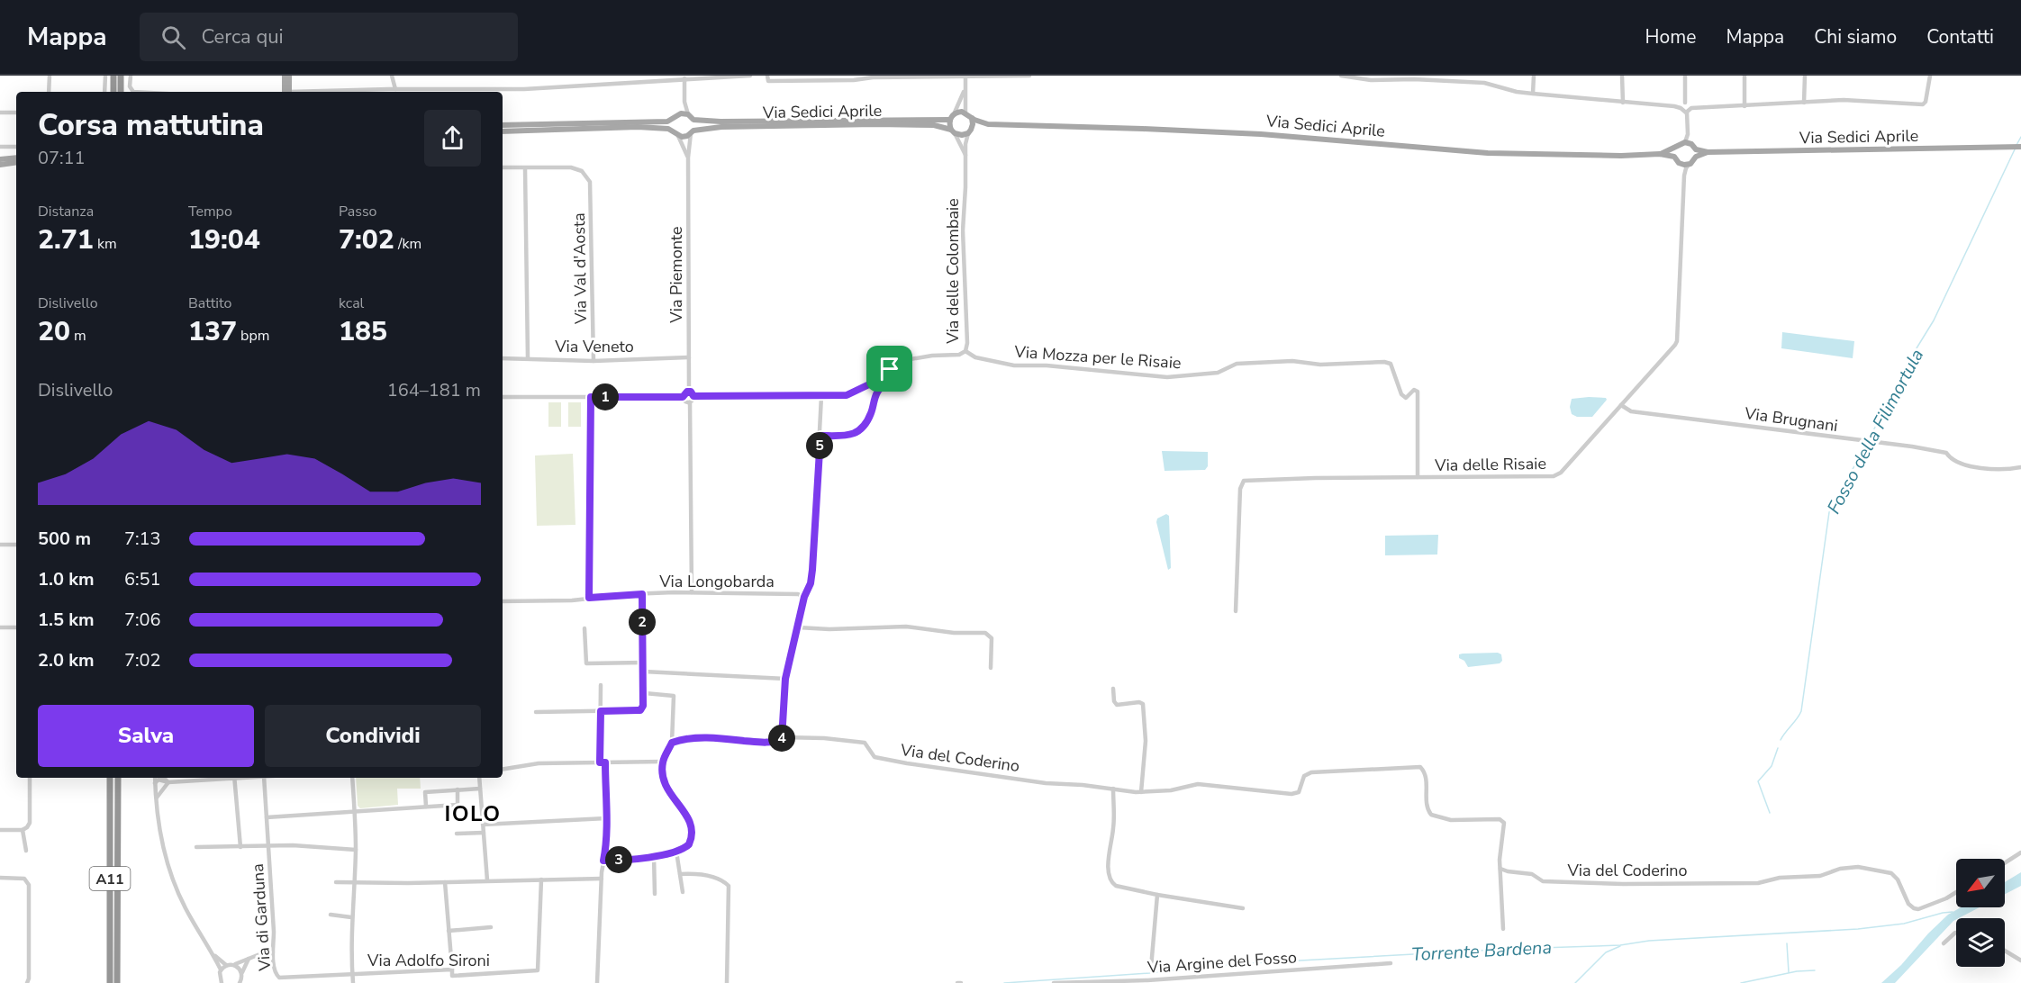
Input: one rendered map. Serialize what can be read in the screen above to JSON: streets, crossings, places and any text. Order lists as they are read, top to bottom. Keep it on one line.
{"streets":{"highway":["A11"],"main road":["Via Sedici Aprile"],"street":["Via Val d'Aosta","Via delle Colombaie","Via Piemonte","Via Veneto","Via Mozza per le Risaie","Via Brugnani","Via delle Risaie","Via Longobarda","Via del Coderino","Via di Garduna","Via Adolfo Sironi","Via Argine del Fosso"]},"crossings":[["Via Sedici Aprile","Via delle Colombaie"],["Via Sedici Aprile","Via Piemonte"],["Via Sedici Aprile","Via delle Risaie"],["Via Val d'Aosta","Via Veneto"],["Via delle Colombaie","Via Piemonte"],["Via delle Colombaie","Via Mozza per le Risaie"],["Via Piemonte","Via Veneto"],["Via Mozza per le Risaie","Via delle Risaie"],["Via Brugnani","Via delle Risaie"],["Via di Garduna","Via Adolfo Sironi"]],"districts":["IOLO"],"water":["Fosso della Filimortula","Torrente Bardena"],"north":"bottom left","page":{"header":"Mappa","search":"Cerca qui","nav":["Home","Mappa","Chi siamo","Contatti"],"heading":["Corsa mattutina","07:11"],"stats":[["Distanza","2.71 km"],["Tempo","19:04"],["Passo","7:02 /km"],["Dislivello","20 m"],["Battito","137 bpm"],["kcal","185"]],"chart":["Dislivello","164–181 m"],"pins":["1","5","2","4","3"],"list":[{"name":"500 m","note":"7:13"},{"name":"1.0 km","note":"6:51"},{"name":"1.5 km","note":"7:06"},{"name":"2.0 km","note":"7:02"}],"buttons":["Salva","Condividi"]}}
